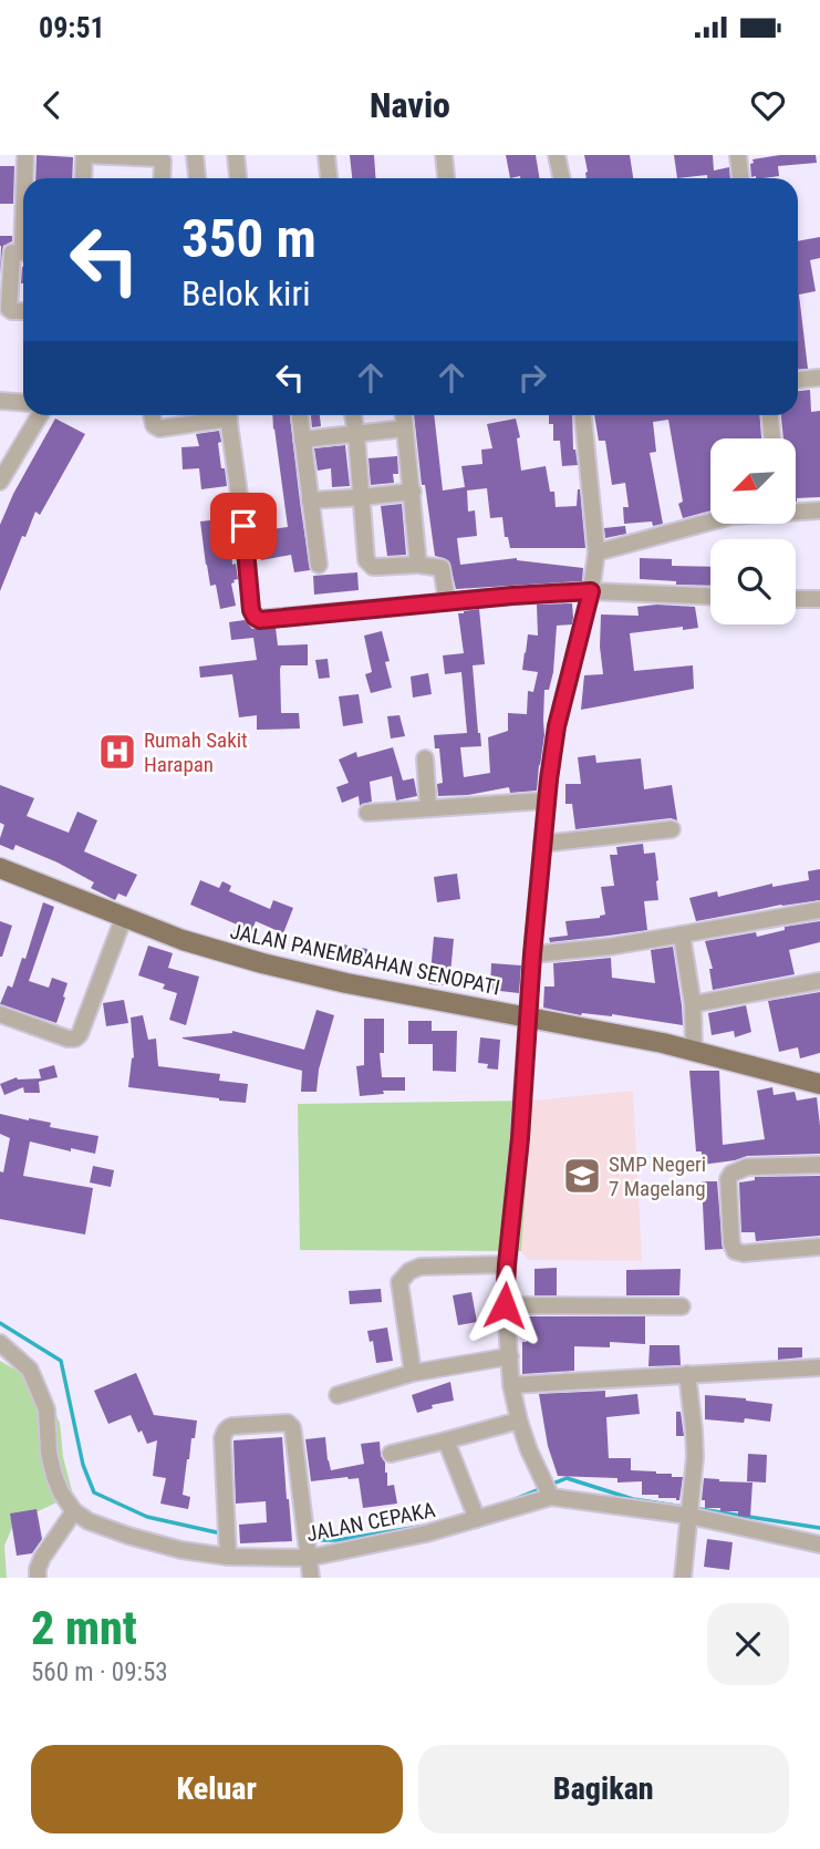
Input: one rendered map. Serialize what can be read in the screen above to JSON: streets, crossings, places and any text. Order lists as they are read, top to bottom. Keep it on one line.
{"streets":{"main road":["JALAN PANEMBAHAN SENOPATI"],"street":["JALAN CEPAKA"]},"places":{"hospital":["Rumah Sakit Harapan"],"school or university":["SMP Negeri 7 Magelang"]},"north":"bottom left","page":{"status":"09:51","header":"Navio","turn":["350 m","Belok kiri"],"heading":["2 mnt","560 m · 09:53"],"buttons":["Keluar","Bagikan"]}}
